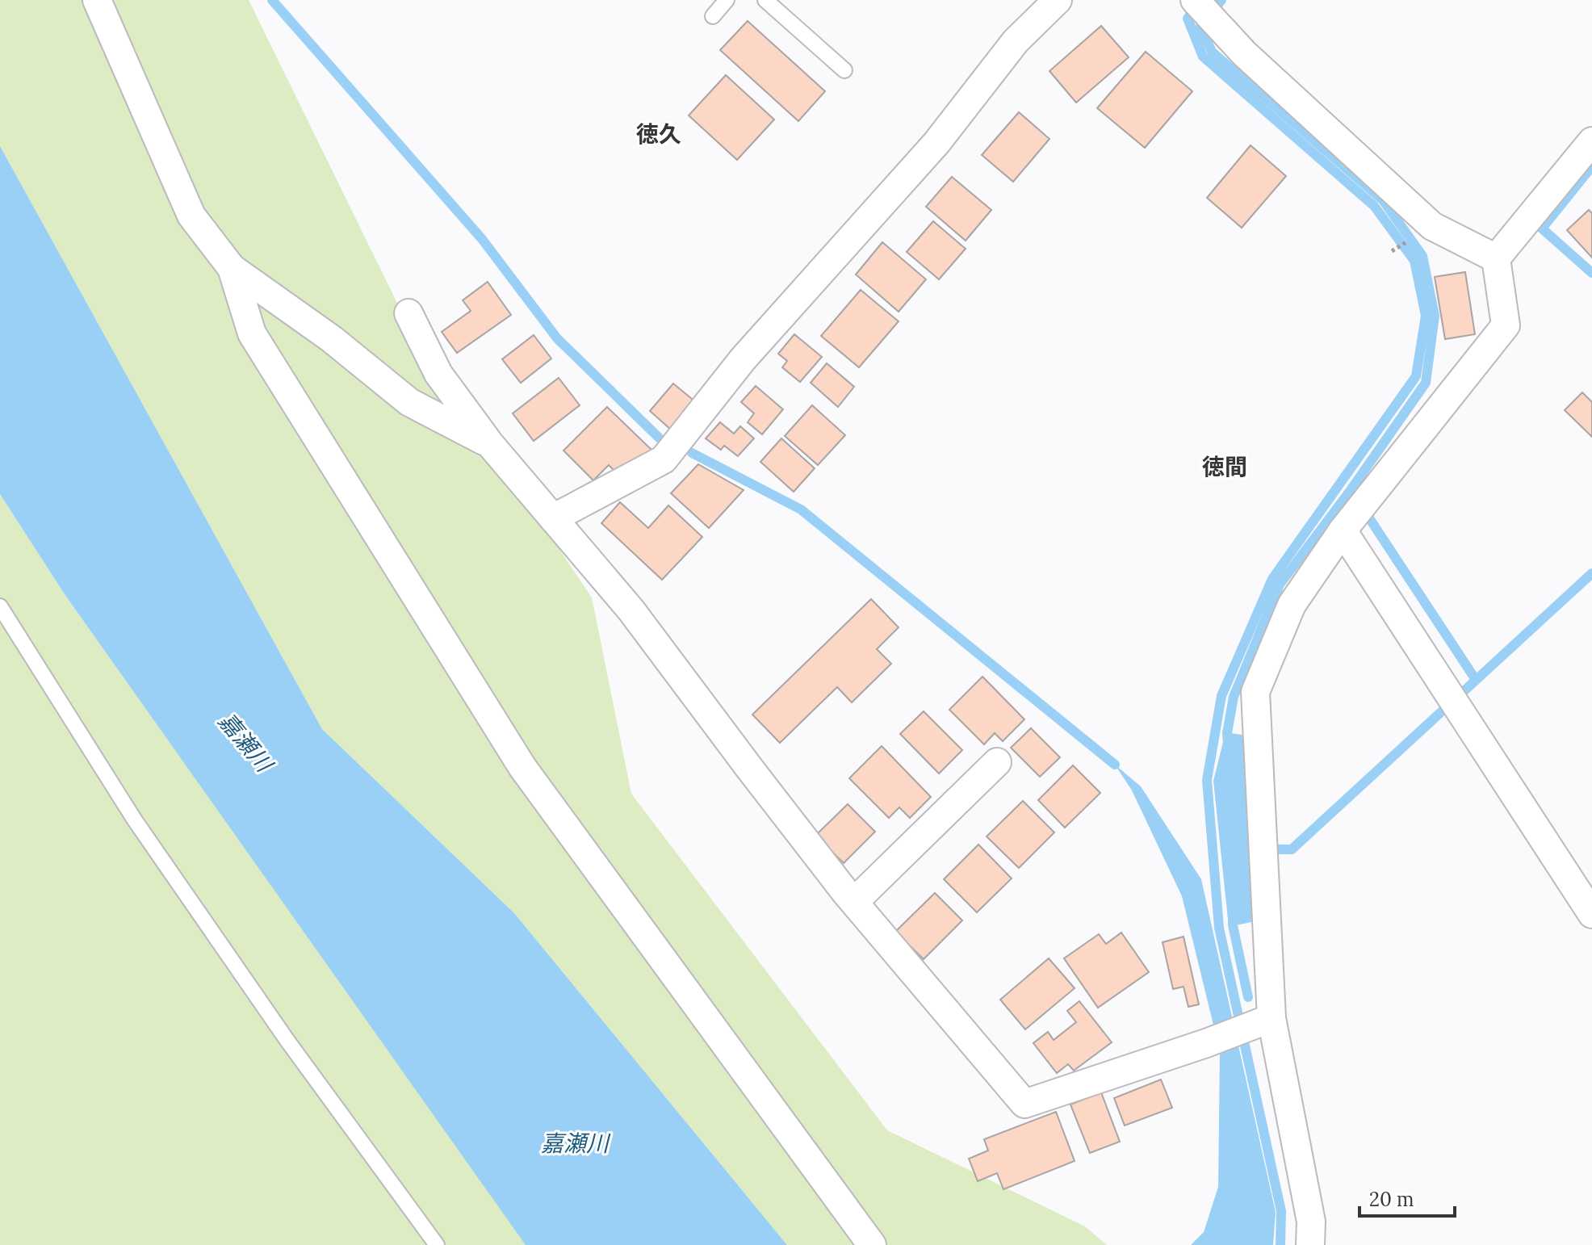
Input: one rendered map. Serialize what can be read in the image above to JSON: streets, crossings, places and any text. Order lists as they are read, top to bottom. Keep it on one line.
{"districts":["徳久","徳間"],"water":["嘉瀬川"],"scale_bar":"20 m"}
